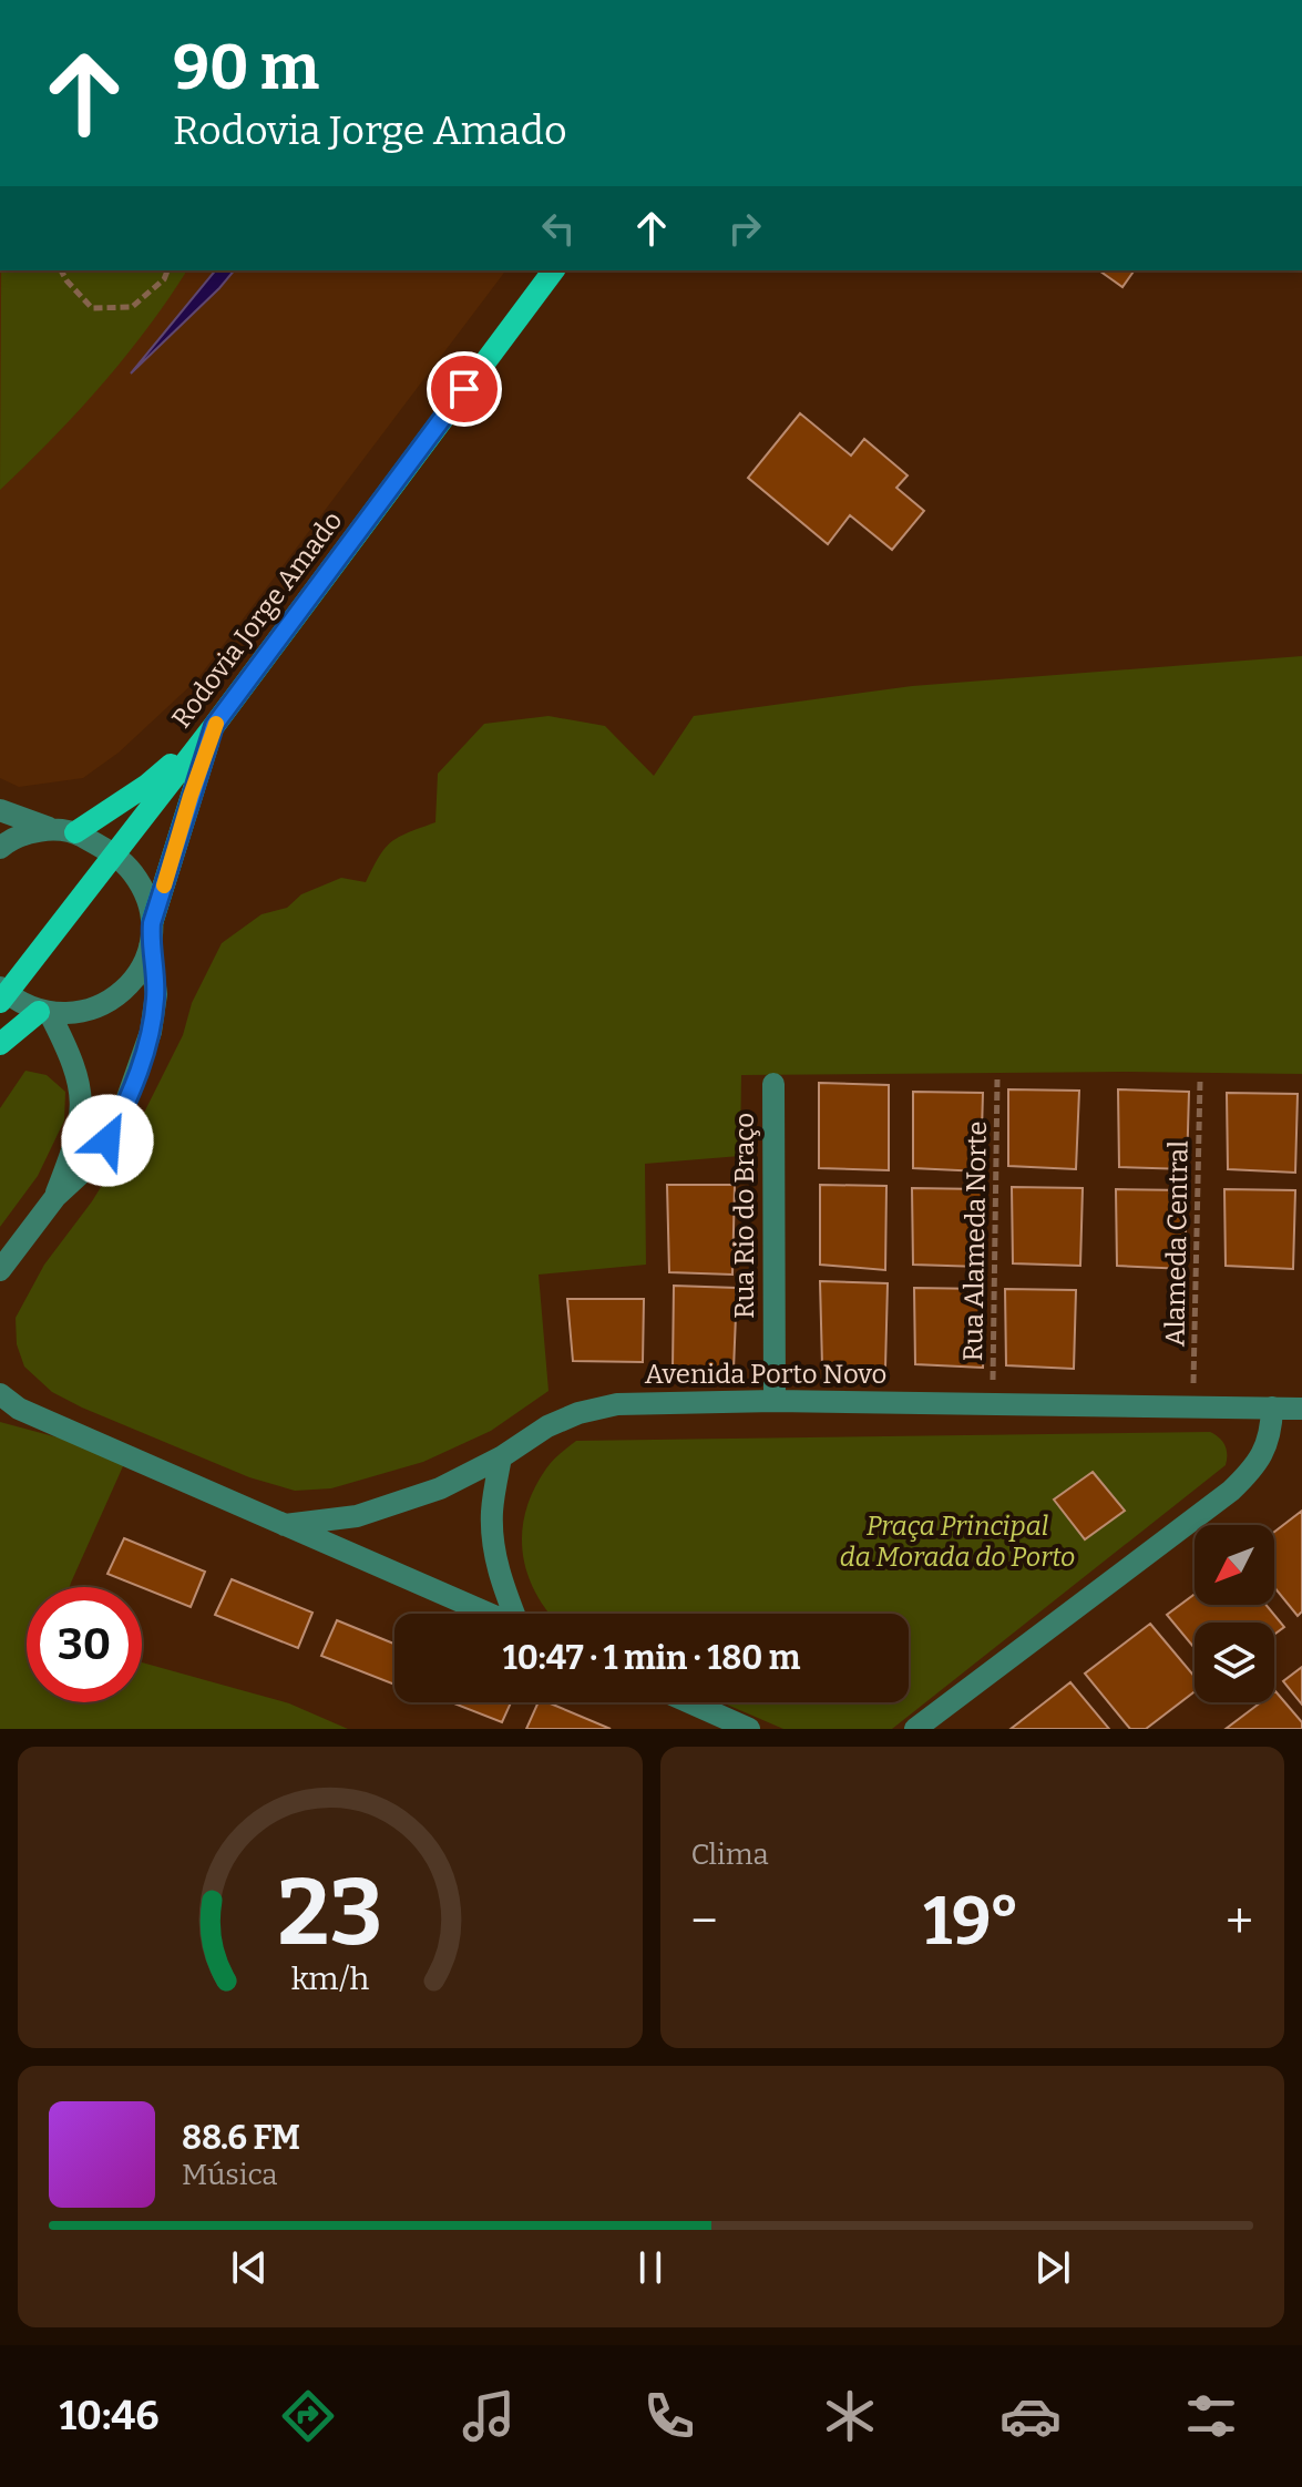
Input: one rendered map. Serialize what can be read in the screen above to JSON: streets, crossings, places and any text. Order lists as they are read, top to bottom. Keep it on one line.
{"streets":{"main road":["Rodovia Jorge Amado"],"street":["Rua Rio do Braço","Avenida Porto Novo"],"path":["Rua Alameda Norte","Alameda Central"]},"crossings":[["Rua Rio do Braço","Avenida Porto Novo"],["Rua Alameda Norte","Avenida Porto Novo"],["Alameda Central","Avenida Porto Novo"]],"parks":["Praça Principal da Morada do Porto"],"north":"bottom left","page":{"turn":["90 m","Rodovia Jorge Amado"],"limit":"30","trip":"10:47 · 1 min · 180 m","tile":"Clima","heat":["−","19°","+"],"song":["88.6 FM","Música"],"tabs":"10:46","gauge":["23","km/h"]}}
